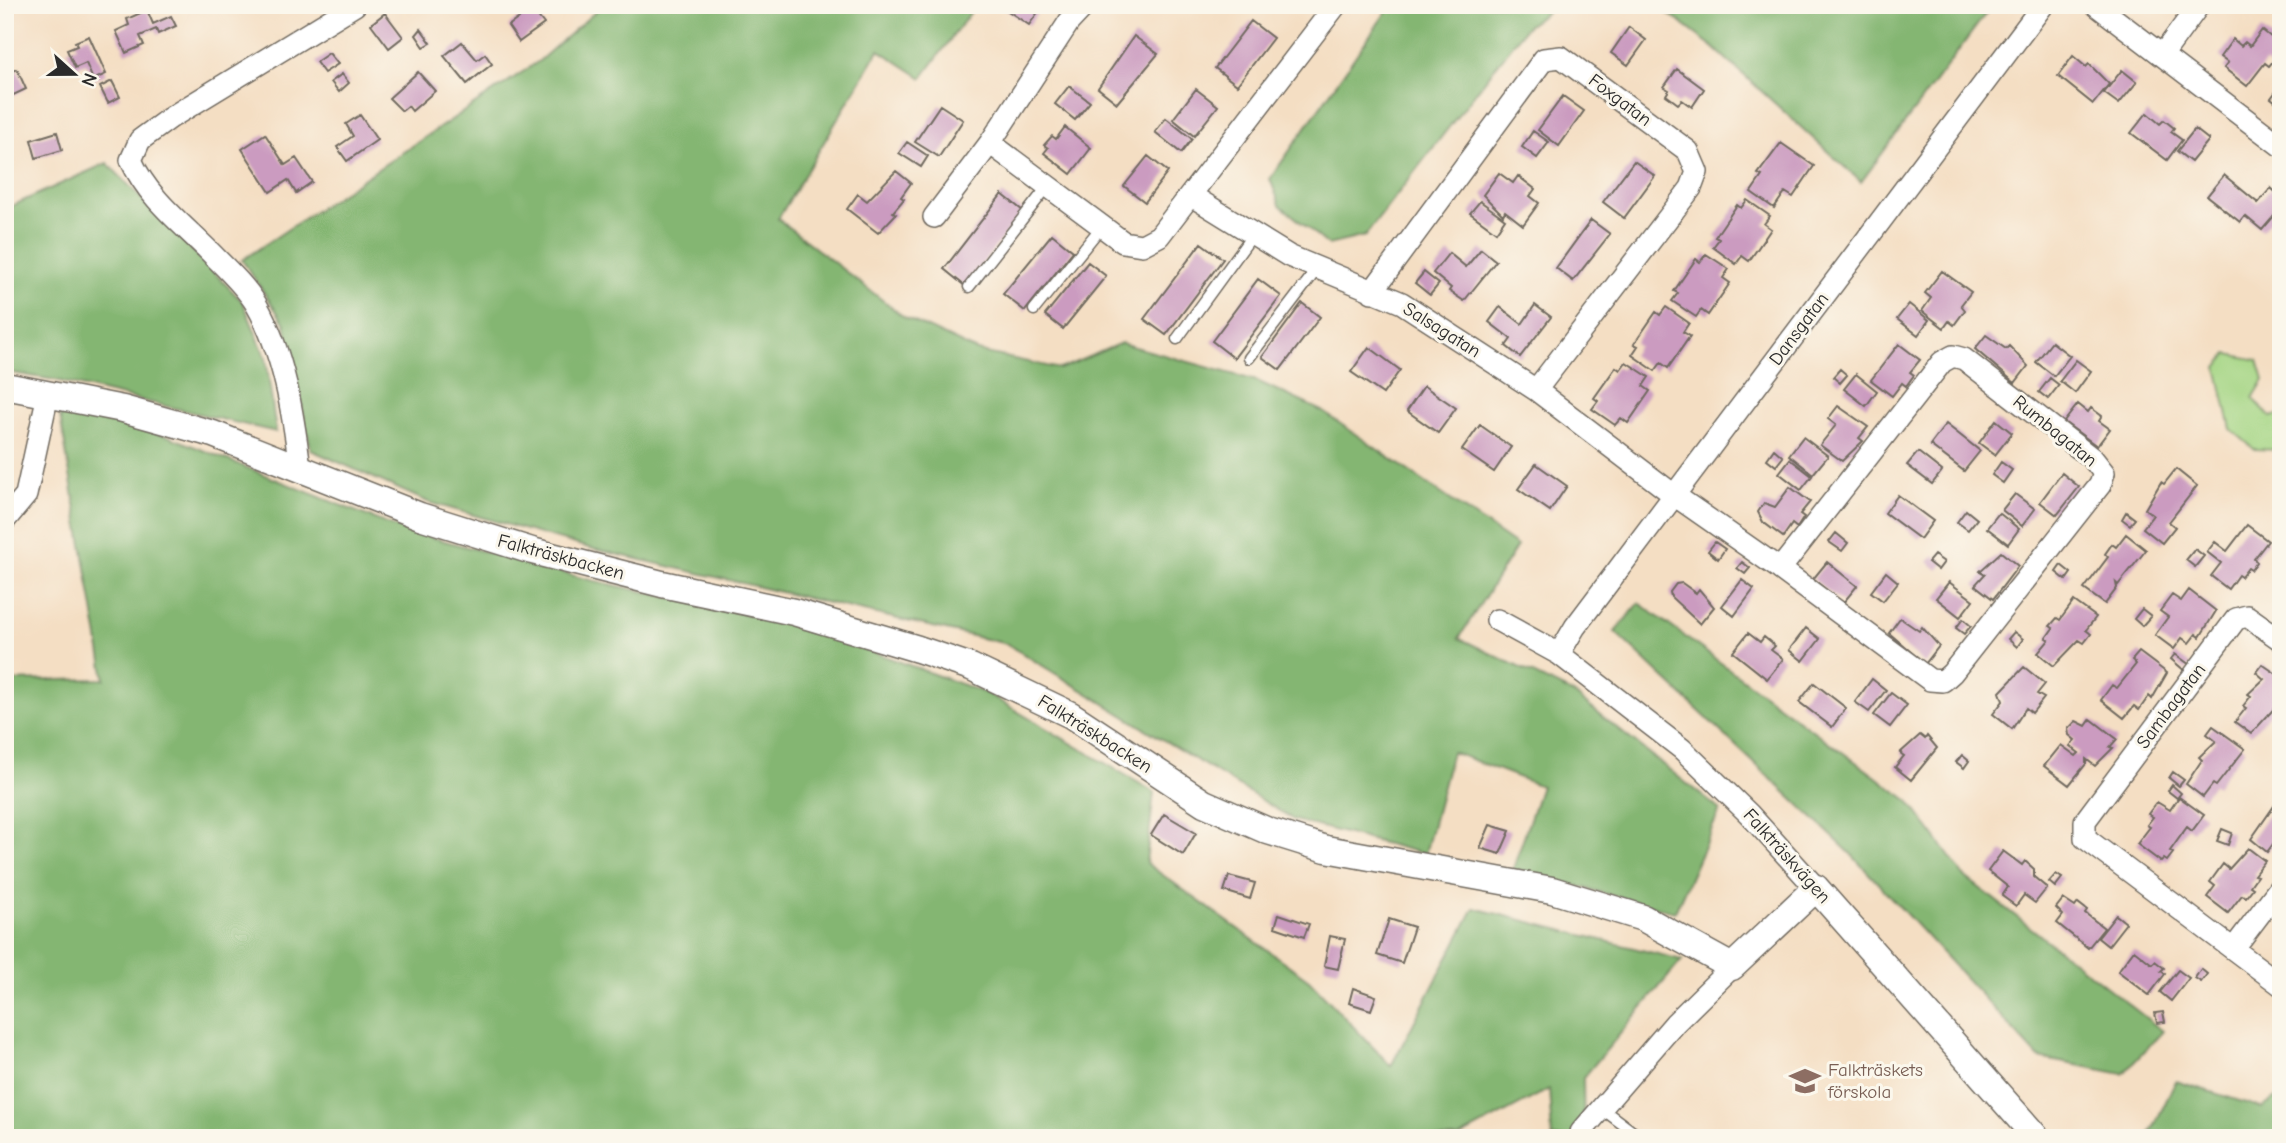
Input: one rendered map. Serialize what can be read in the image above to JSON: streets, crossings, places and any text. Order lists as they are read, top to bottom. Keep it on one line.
{"streets":{"street":["Foxgatan","Dansgatan","Salsagatan","Rumbagatan","Falkträskbacken","Sambagatan","Falkträskvägen"]},"crossings":[["Foxgatan","Salsagatan"],["Dansgatan","Salsagatan"],["Dansgatan","Rumbagatan"],["Dansgatan","Falkträskvägen"],["Salsagatan","Rumbagatan"]],"places":{"school or university":["Falkträskets förskola"]},"north":"right"}
